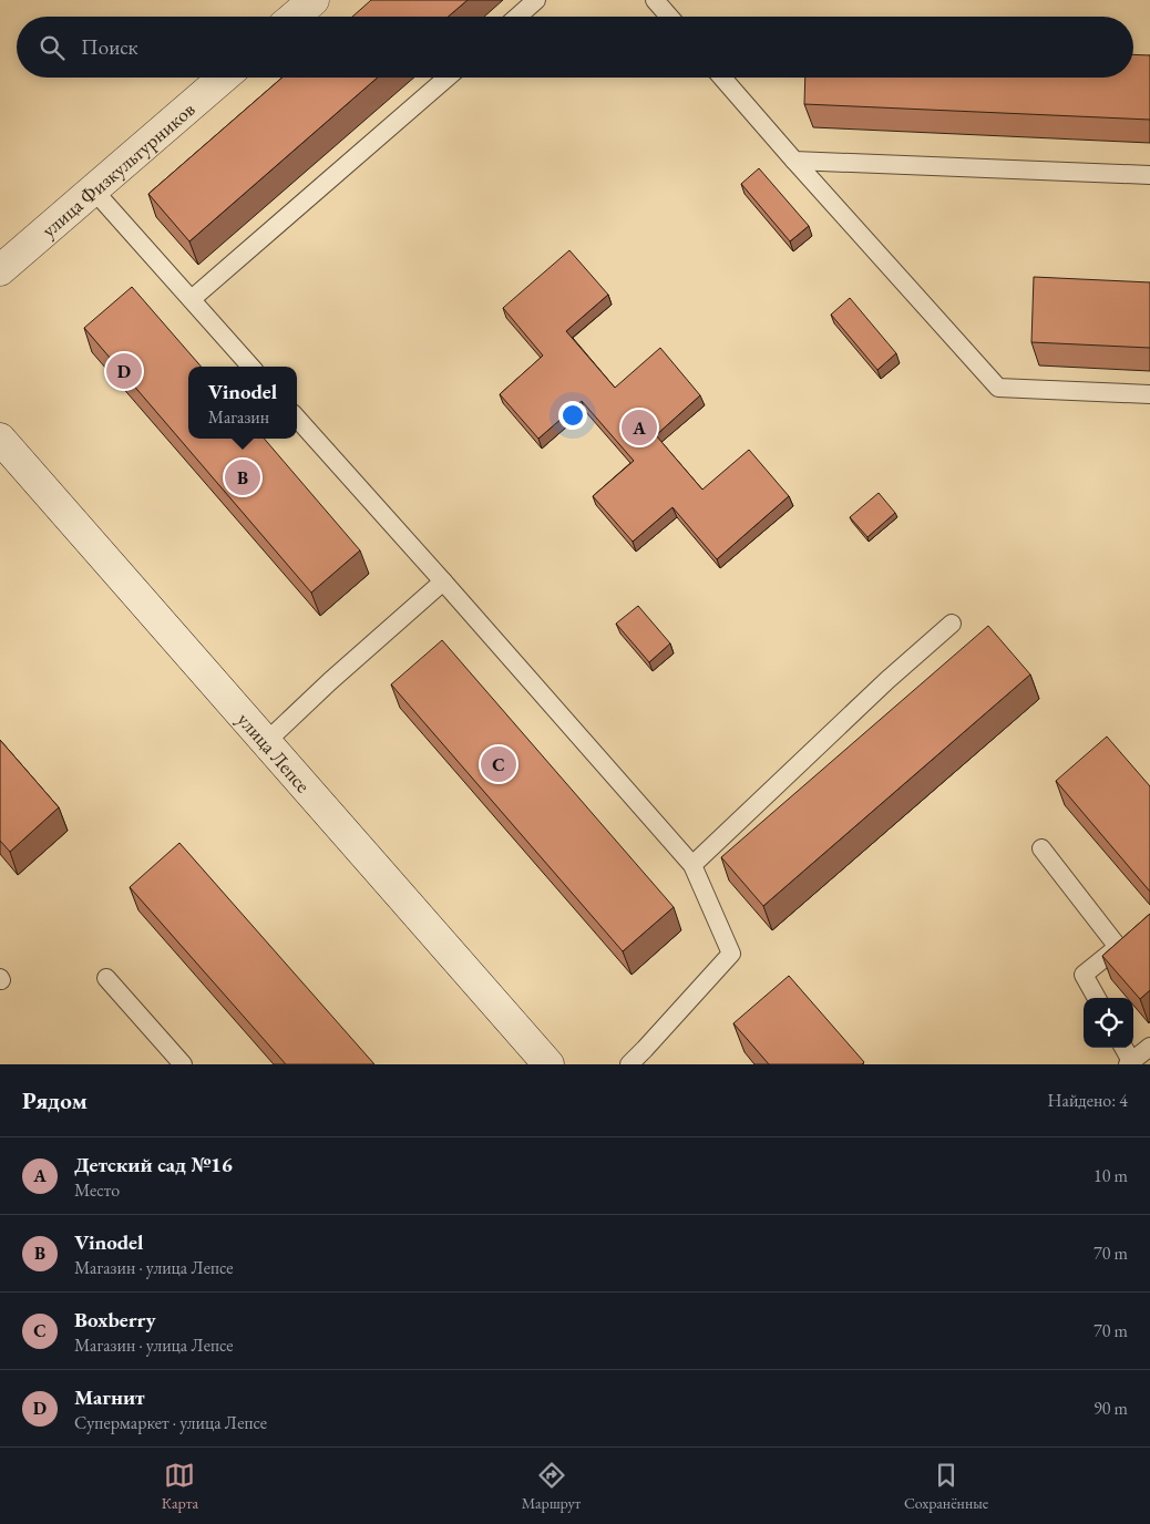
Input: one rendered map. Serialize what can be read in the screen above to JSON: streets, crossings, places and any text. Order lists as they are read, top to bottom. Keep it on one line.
{"streets":{"main road":["улица Физкультурников","улица Лепсе"]},"page":{"search":"Поиск","pins":["D","A","B","C"],"popup":["Vinodel","Магазин"],"heading":["Рядом","Найдено: 4"],"list":[{"mark":"A","name":"Детский сад №16","note":"Место","value":"10 m"},{"mark":"B","name":"Vinodel","note":"Магазин · улица Лепсе","value":"70 m"},{"mark":"C","name":"Boxberry","note":"Магазин · улица Лепсе","value":"70 m"},{"mark":"D","name":"Магнит","note":"Супермаркет · улица Лепсе","value":"90 m"}],"nav":["Карта","Маршрут","Сохранённые"]}}
